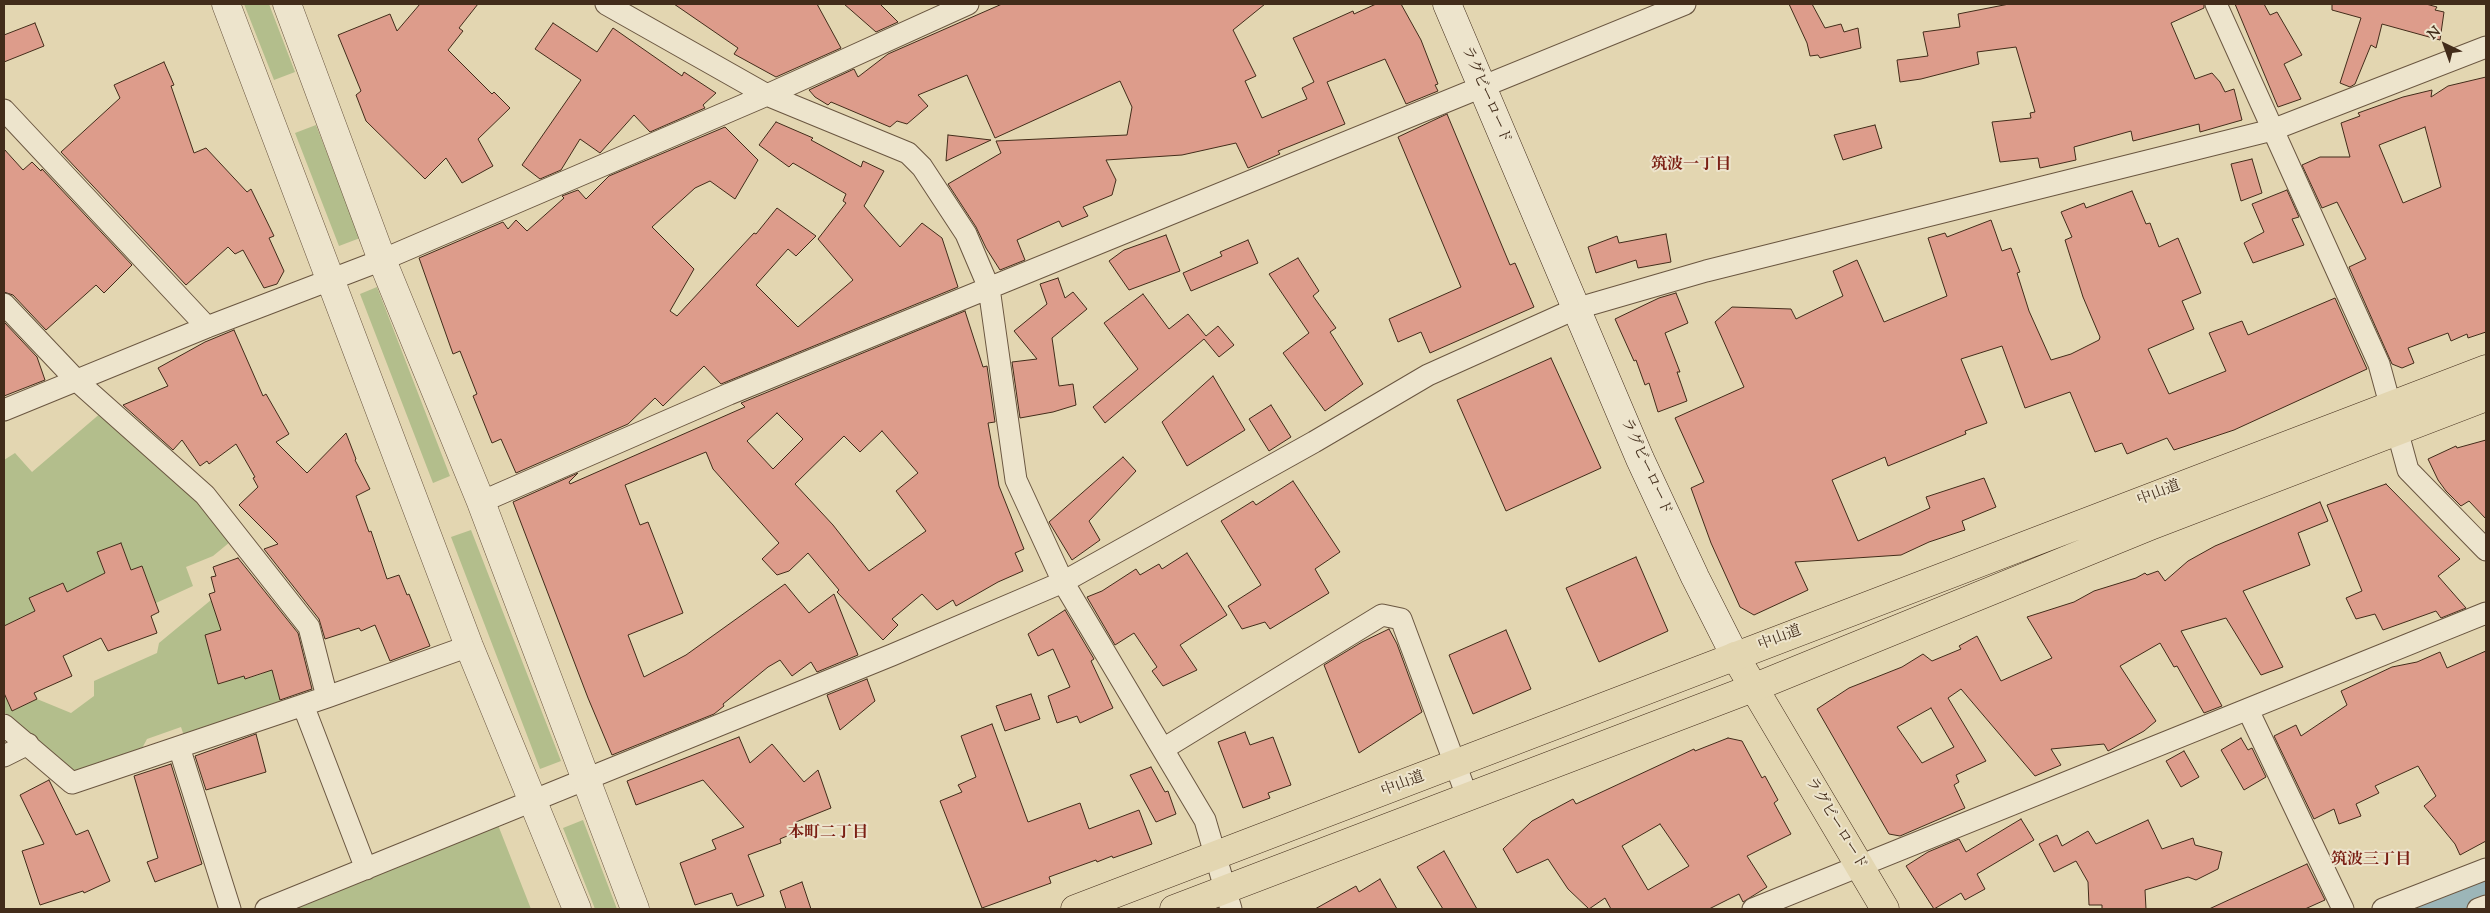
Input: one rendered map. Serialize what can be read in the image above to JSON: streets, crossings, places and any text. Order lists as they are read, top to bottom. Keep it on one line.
{"streets":{"main road":["ラグビーロード","中山道"]},"crossings":[["ラグビーロード","中山道"]],"districts":["筑波一丁目","本町二丁目","筑波三丁目"],"north":"top left"}
